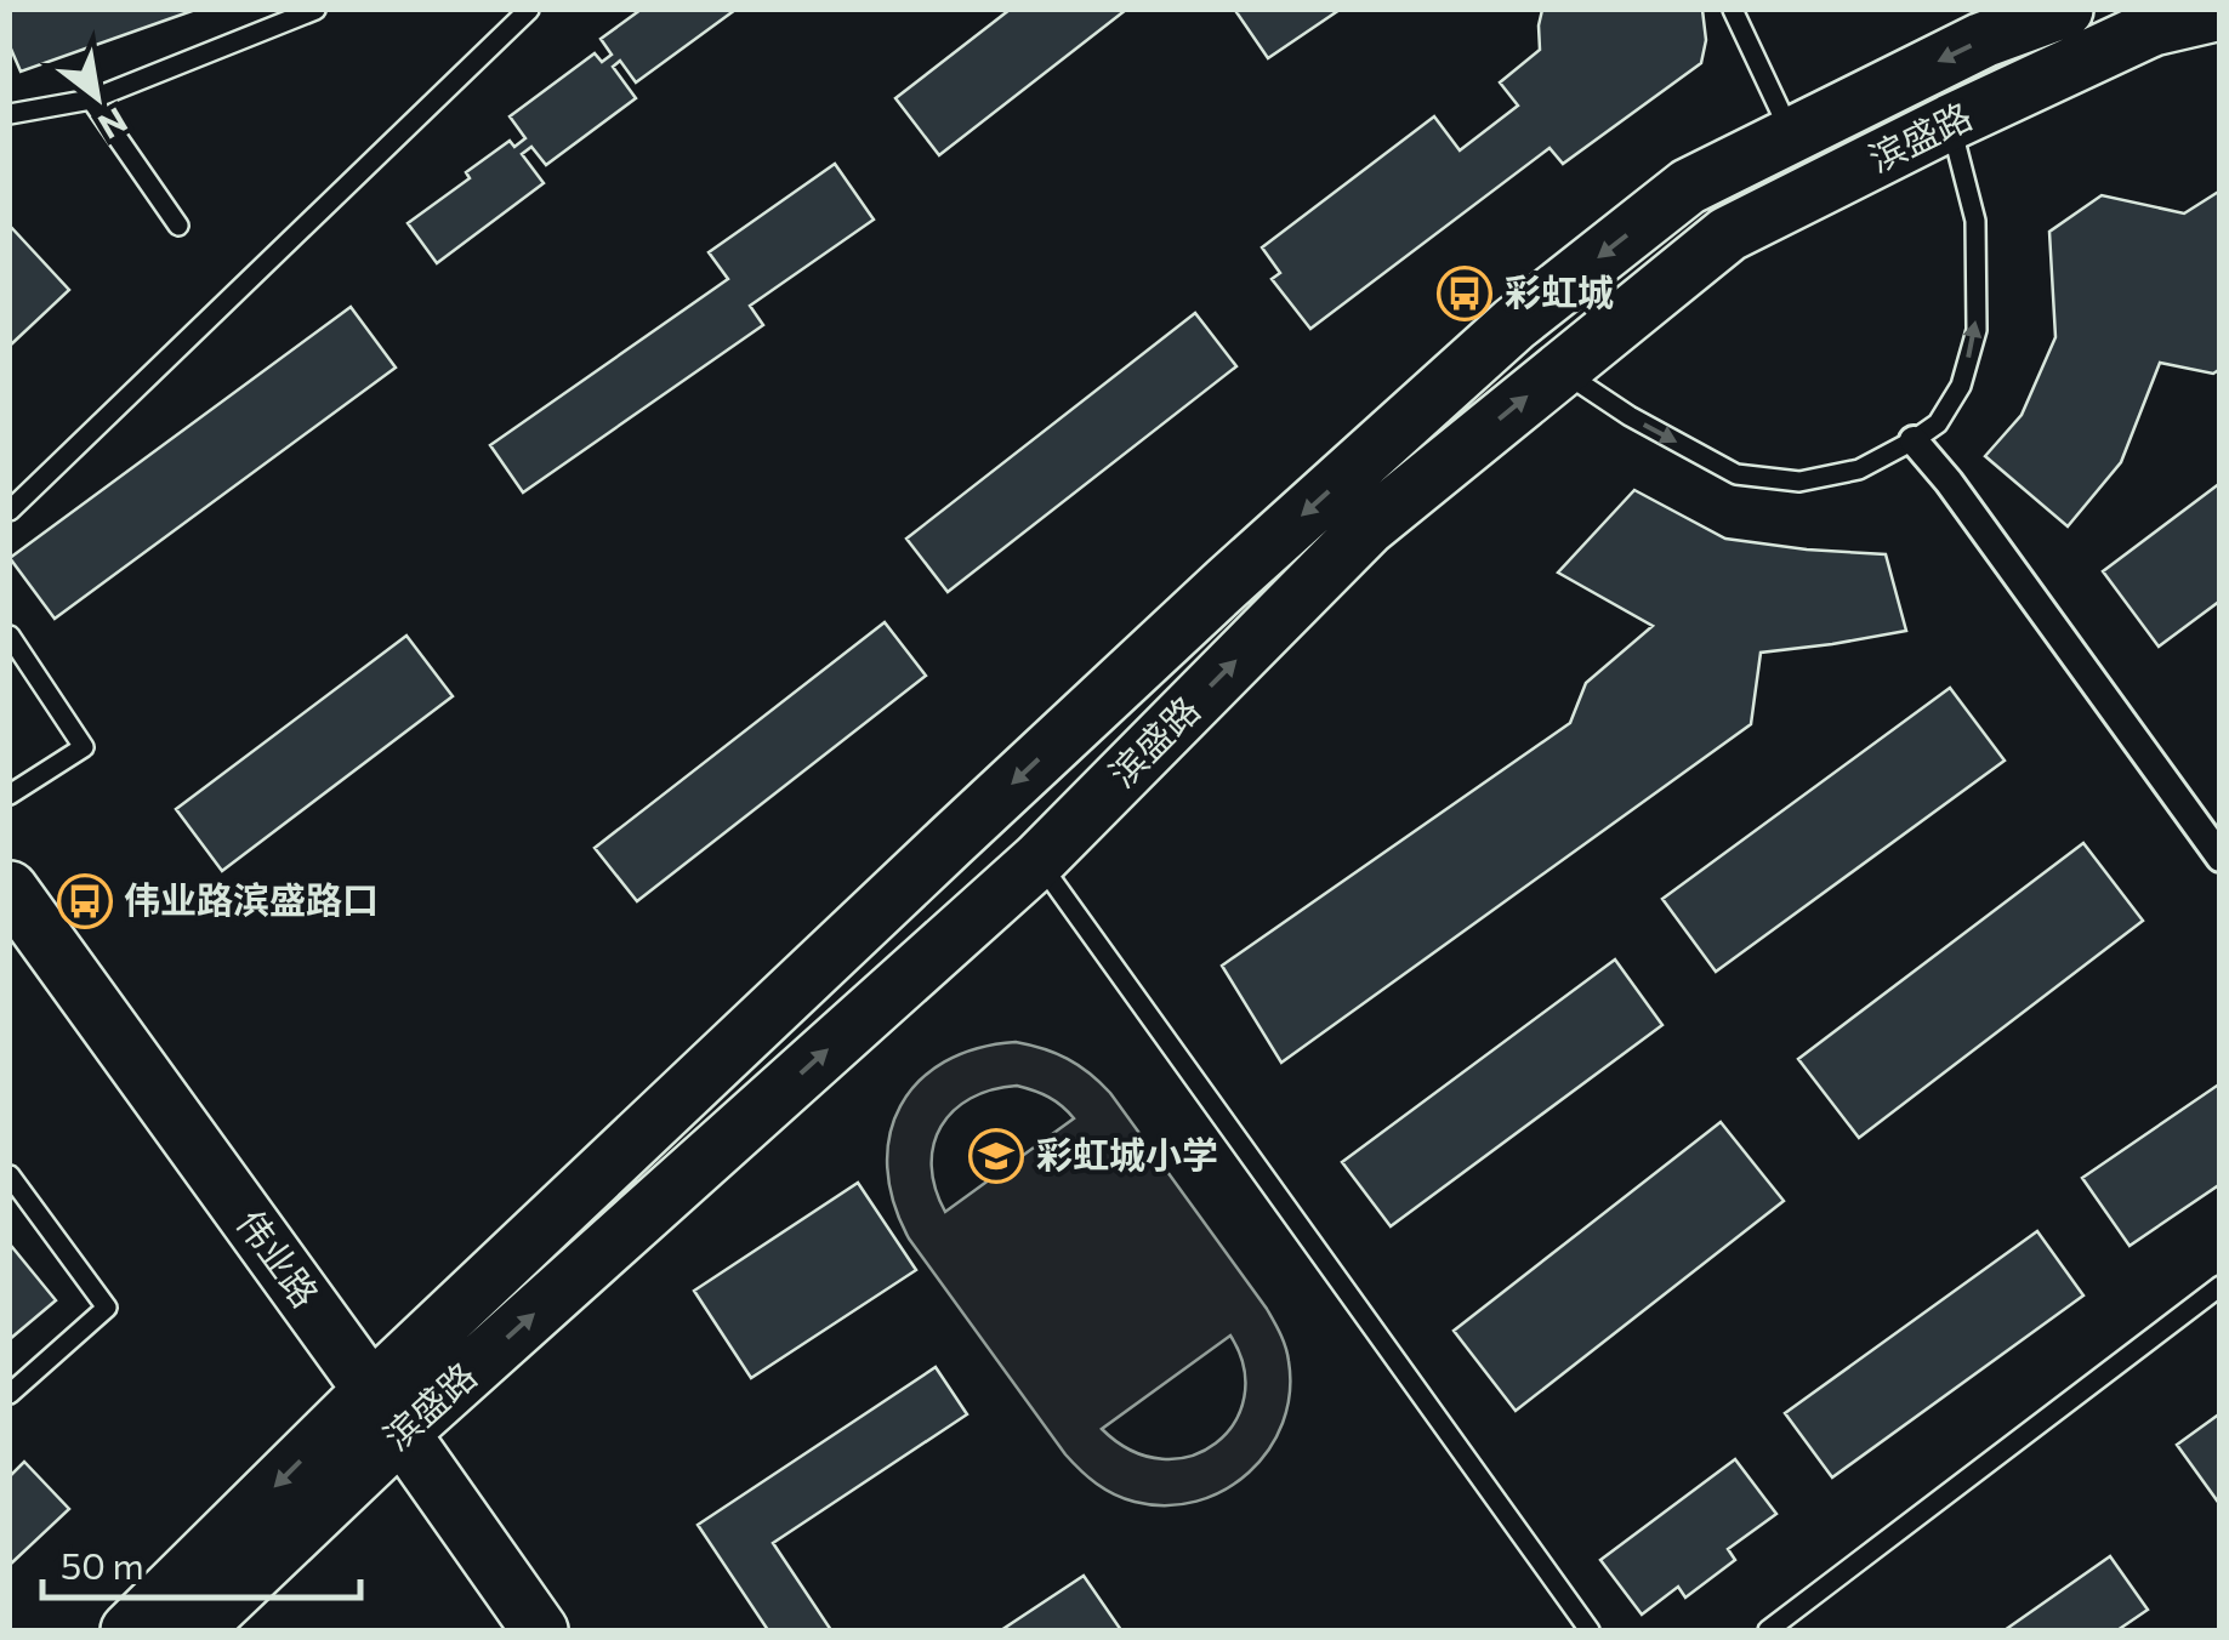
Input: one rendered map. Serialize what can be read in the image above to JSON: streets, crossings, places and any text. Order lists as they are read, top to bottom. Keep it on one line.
{"streets":{"main road":["滨盛路","伟业路"]},"crossings":[["滨盛路","伟业路"]],"places":{"bus stop":["彩虹城","伟业路滨盛路口"],"school or university":["彩虹城小学"]},"scale_bar":"50 m","north":"bottom right"}
